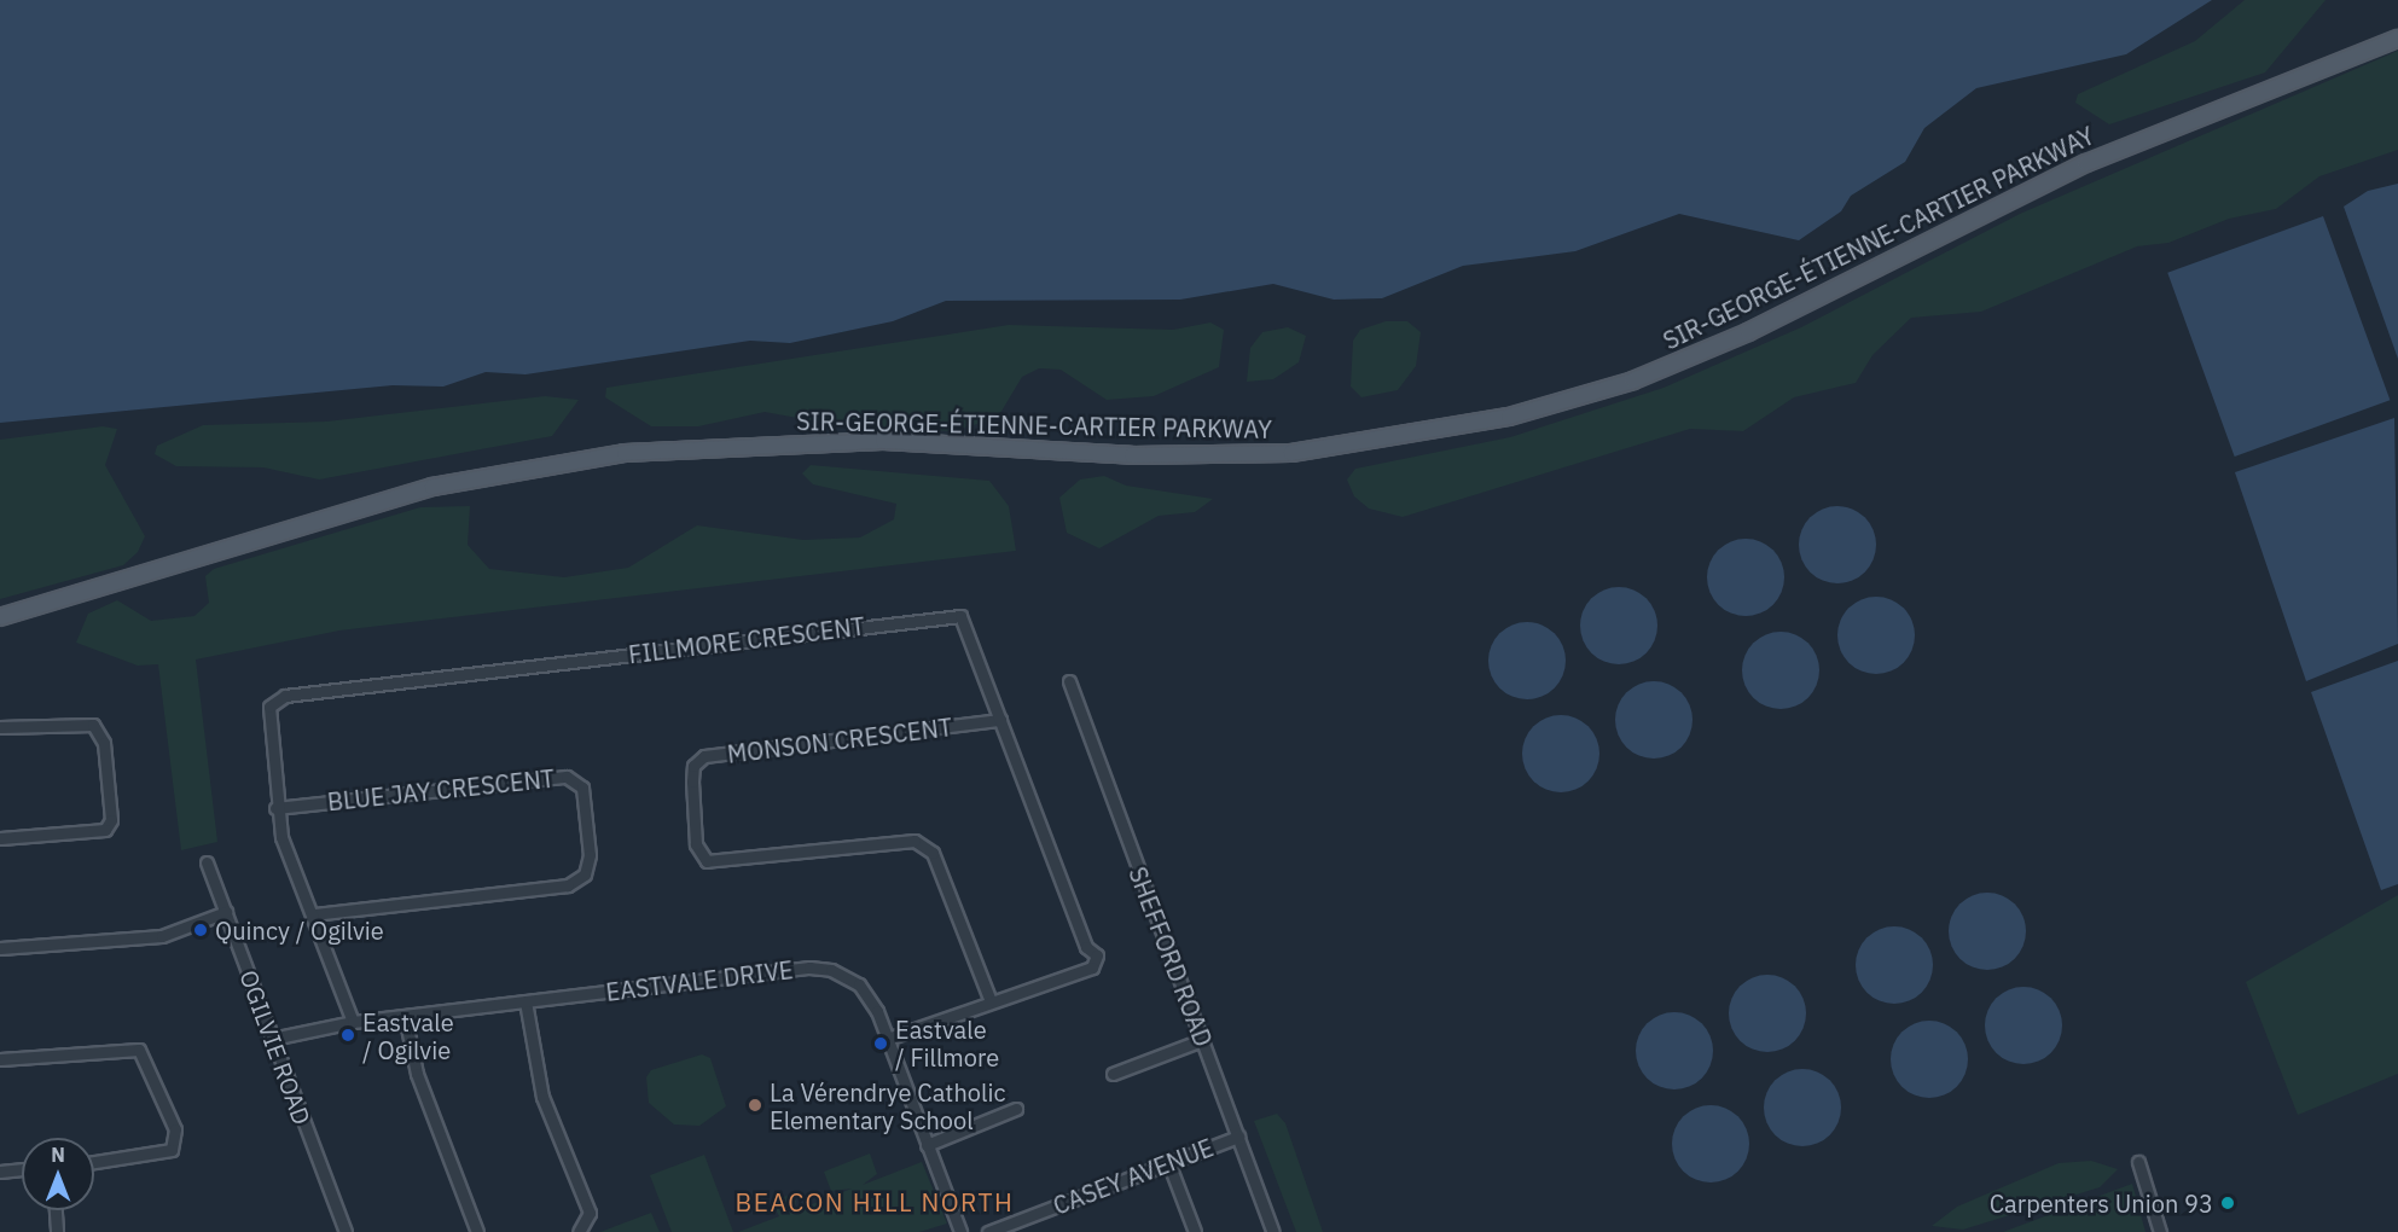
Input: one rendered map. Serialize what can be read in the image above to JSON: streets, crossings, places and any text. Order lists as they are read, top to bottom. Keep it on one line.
{"streets":{"main road":["SIR-GEORGE-ÉTIENNE-CARTIER PARKWAY"],"street":["FILLMORE CRESCENT","MONSON CRESCENT","BLUE JAY CRESCENT","SHEFFORD ROAD","EASTVALE DRIVE","OGILVIE ROAD","CASEY AVENUE"]},"crossings":[["FILLMORE CRESCENT","MONSON CRESCENT"],["FILLMORE CRESCENT","BLUE JAY CRESCENT"],["FILLMORE CRESCENT","EASTVALE DRIVE"],["SHEFFORD ROAD","CASEY AVENUE"],["EASTVALE DRIVE","OGILVIE ROAD"]],"districts":["BEACON HILL NORTH"],"places":["Quincy / Ogilvie","Eastvale / Ogilvie","Eastvale / Fillmore","La Vérendrye Catholic Elementary School","Carpenters Union 93"],"north":"top"}
